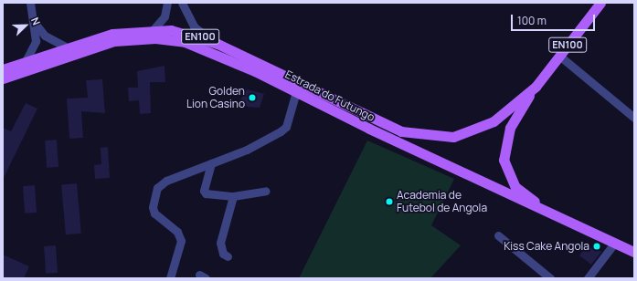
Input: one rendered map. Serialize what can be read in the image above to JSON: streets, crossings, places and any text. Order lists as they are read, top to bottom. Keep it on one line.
{"streets":{"main road":["EN100","Estrada do Futungo"]},"places":["Golden Lion Casino","Academia de Futebol de Angola","Kiss Cake Angola"],"scale_bar":"100 m","north":"top right"}
